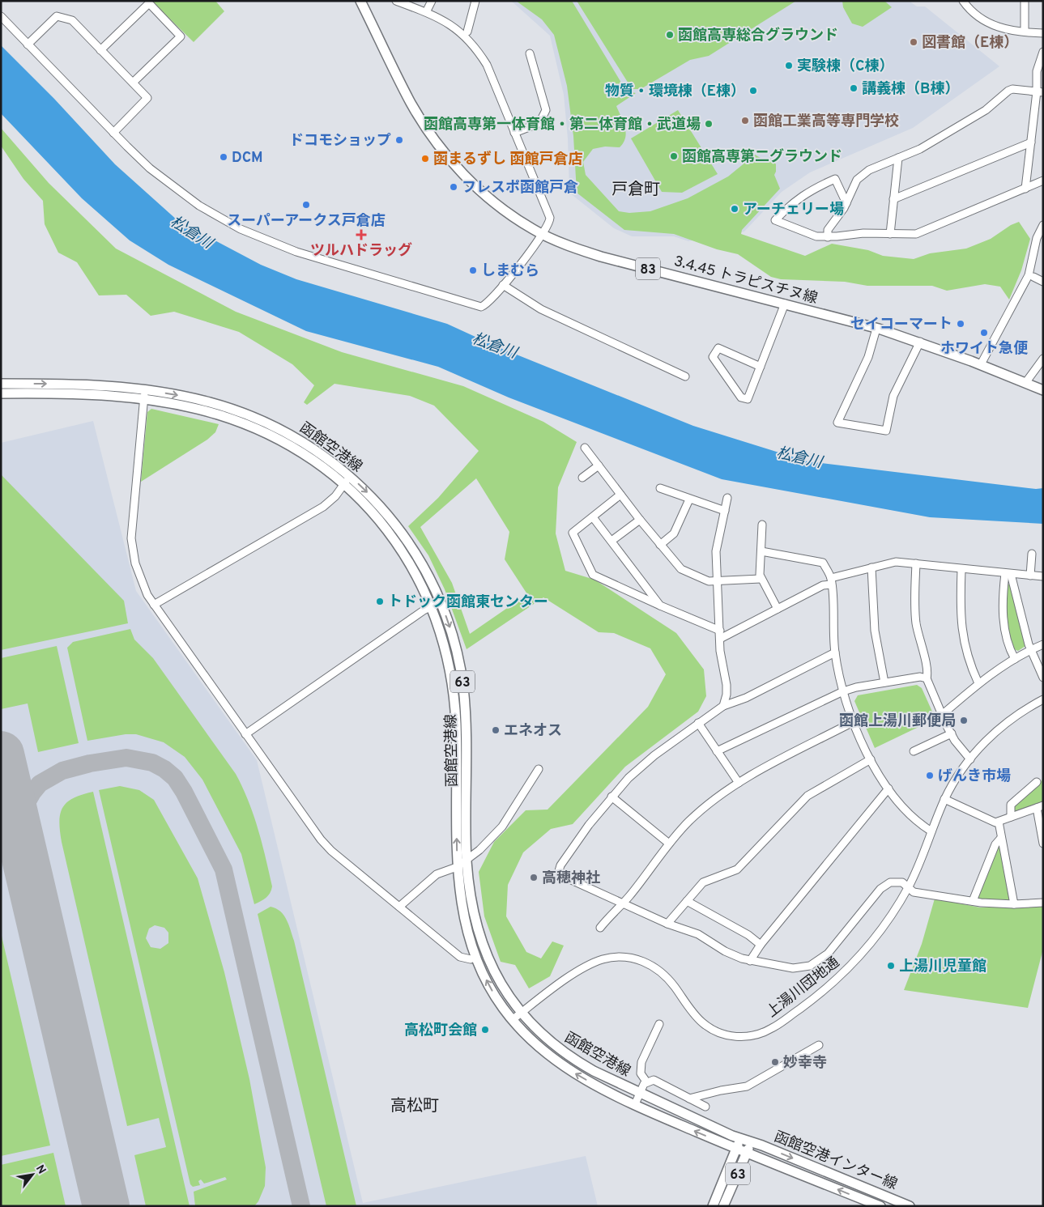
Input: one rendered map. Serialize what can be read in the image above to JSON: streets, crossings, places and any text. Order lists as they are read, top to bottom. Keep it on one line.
{"streets":{"main road":["83","3.4.45 トラピスチヌ線","函館空港線","63","函館空港インター線"],"street":["上湯川団地通"]},"crossings":[["函館空港線","63"],["函館空港線","上湯川団地通"],["函館空港線","函館空港インター線"],["63","函館空港インター線"]],"districts":["戸倉町","高松町"],"water":["松倉川"],"places":{"other":["函館高専総合グラウンド","図書館（E棟）","実験棟（C棟）","講義棟（B棟）","物質・環境棟（E棟）","函館工業高等専門学校","函館高専第一体育館・第二体育館・武道場","ドコモショップ","函館高専第二グラウンド","DCM","函まるずし 函館戸倉店","フレスポ函館戸倉","スーパーアークス戸倉店","アーチェリー場","しまむら","セイコーマート","ホワイト急便","トドック函館東センター","函館上湯川郵便局","エネオス","げんき市場","高穂神社","上湯川児童館","高松町会館","妙幸寺"],"health":["ツルハドラッグ"]},"north":"top right"}
